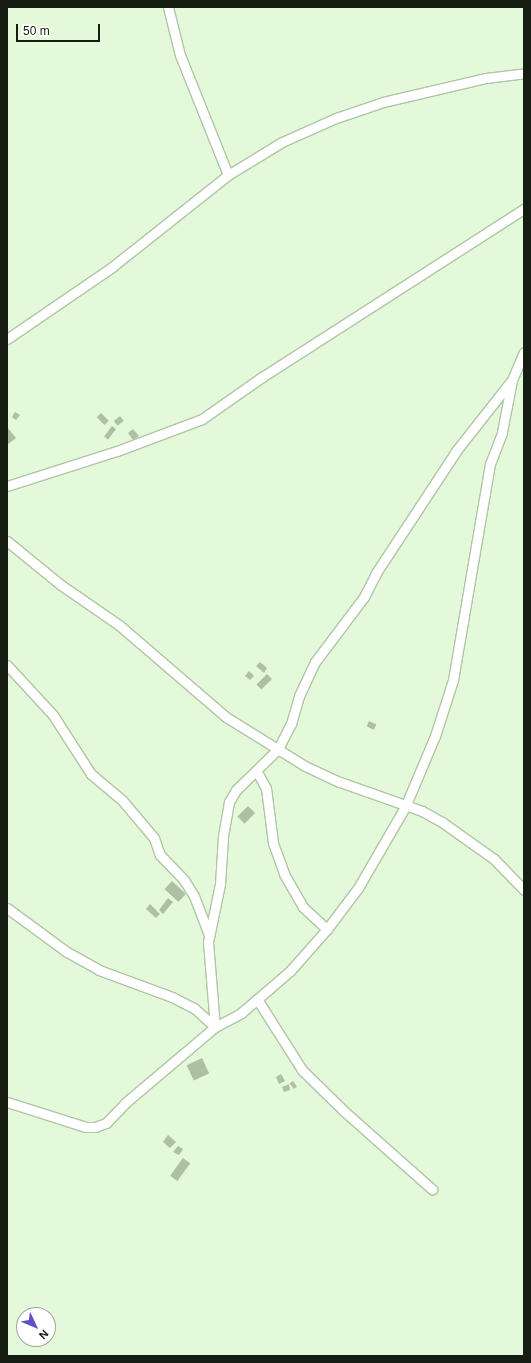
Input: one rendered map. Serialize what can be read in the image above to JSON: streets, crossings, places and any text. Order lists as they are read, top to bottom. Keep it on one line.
{"scale_bar":"50 m","north":"bottom right"}
